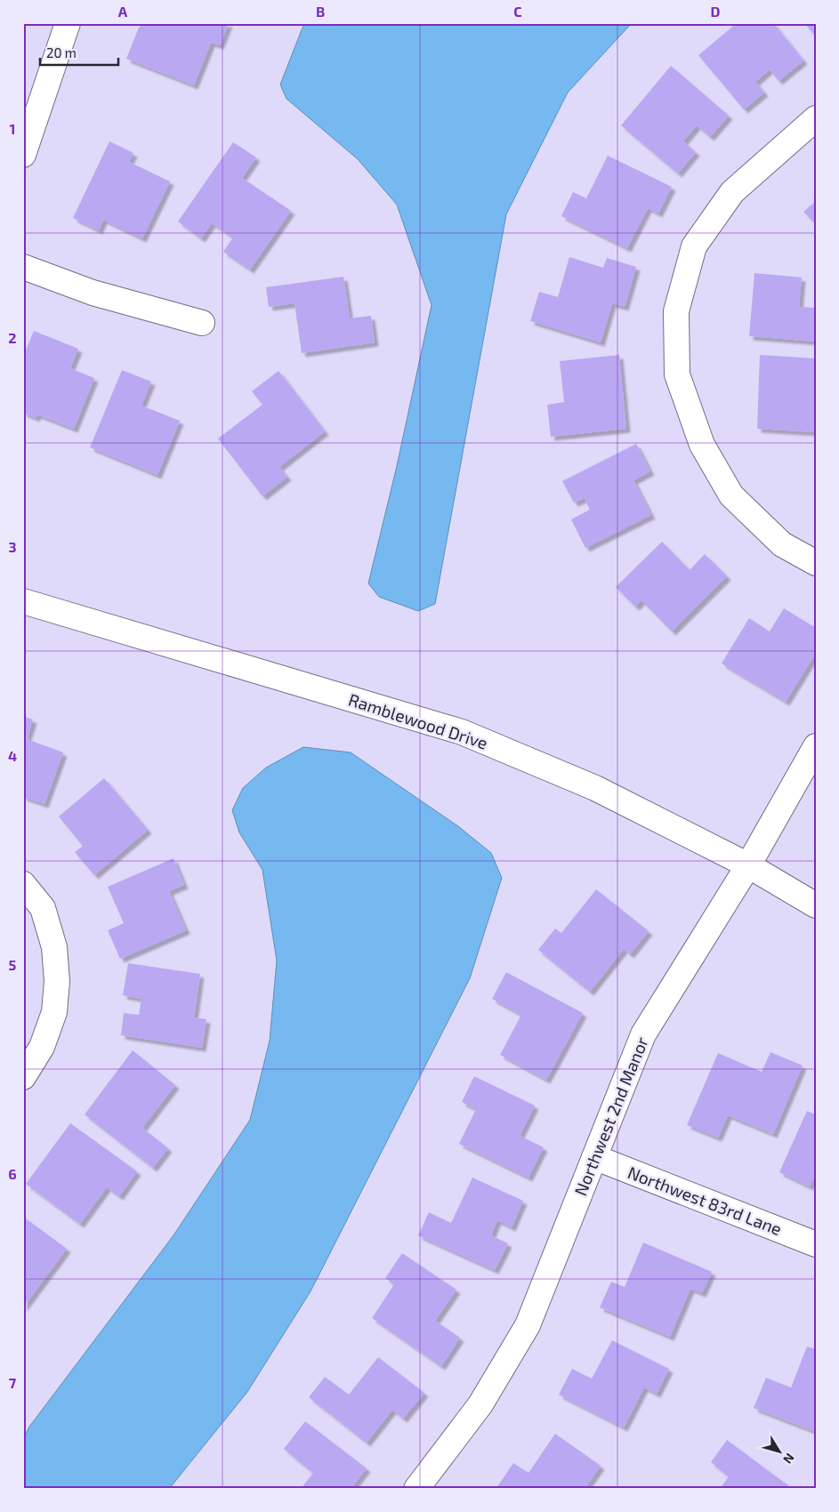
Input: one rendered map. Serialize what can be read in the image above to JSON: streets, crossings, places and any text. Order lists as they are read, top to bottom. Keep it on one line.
{"streets":{"street":["Ramblewood Drive","Northwest 2nd Manor","Northwest 83rd Lane"]},"crossings":[["Ramblewood Drive","Northwest 2nd Manor"],["Northwest 2nd Manor","Northwest 83rd Lane"]],"scale_bar":"20 m","north":"bottom right","grid":{"columns":["A","B","C","D"],"rows":["1","2","3","4","5","6","7"]}}
